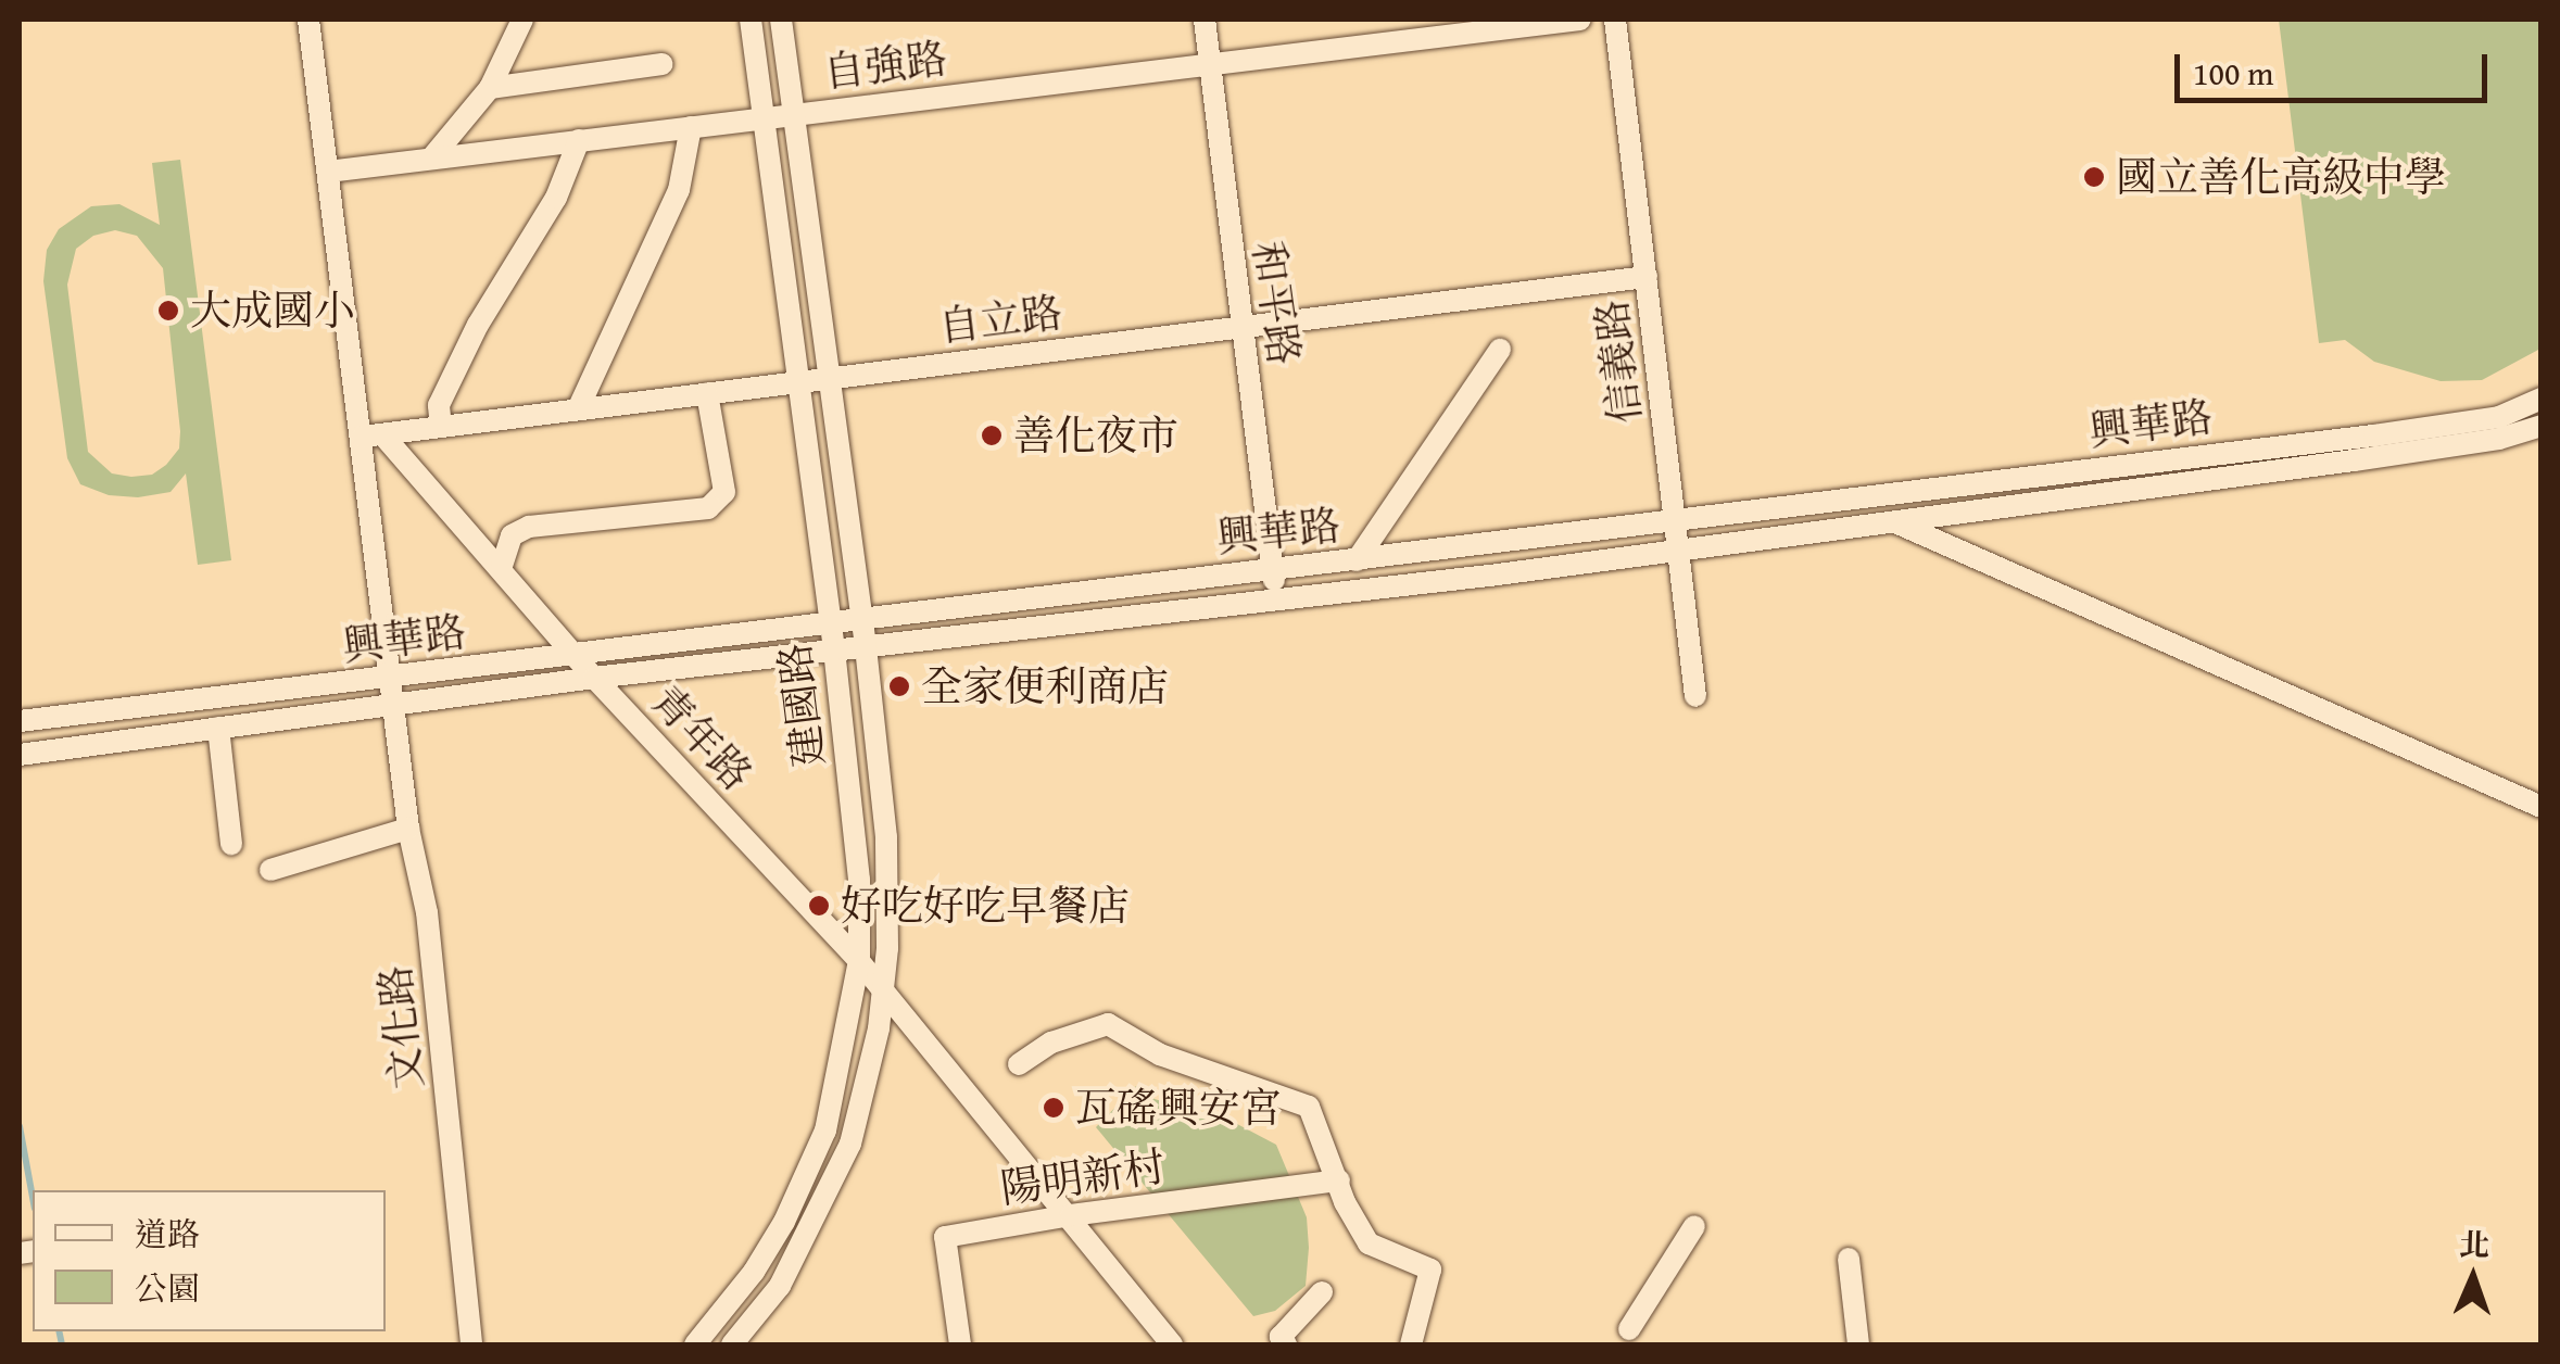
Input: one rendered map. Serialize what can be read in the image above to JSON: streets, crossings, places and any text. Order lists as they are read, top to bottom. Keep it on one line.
{"streets":{"street":["自強路","和平路","自立路","信義路","興華路","建國路","青年路","文化路","陽明新村"]},"crossings":[["自強路","和平路"],["自強路","建國路"],["和平路","自立路"],["和平路","興華路"],["自立路","信義路"],["自立路","建國路"],["自立路","青年路"],["信義路","興華路"],["興華路","建國路"],["興華路","青年路"],["興華路","文化路"],["建國路","青年路"],["青年路","陽明新村"]],"places":["國立善化高級中學","大成國小","善化夜市","全家便利商店","好吃好吃早餐店","瓦磘興安宮"],"legend":["道路","公園"],"scale_bar":"100 m","north":"top"}
